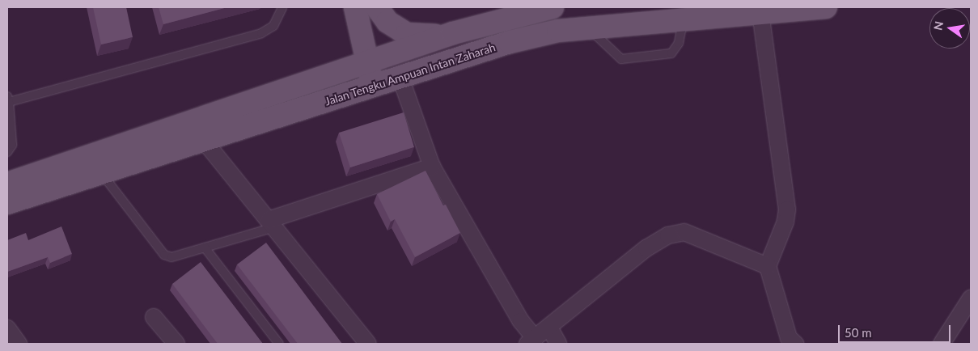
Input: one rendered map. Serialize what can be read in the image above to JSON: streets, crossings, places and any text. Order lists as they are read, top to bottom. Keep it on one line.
{"streets":{"main road":["Jalan Tengku Ampuan Intan Zaharah"]},"scale_bar":"50 m","north":"left"}
